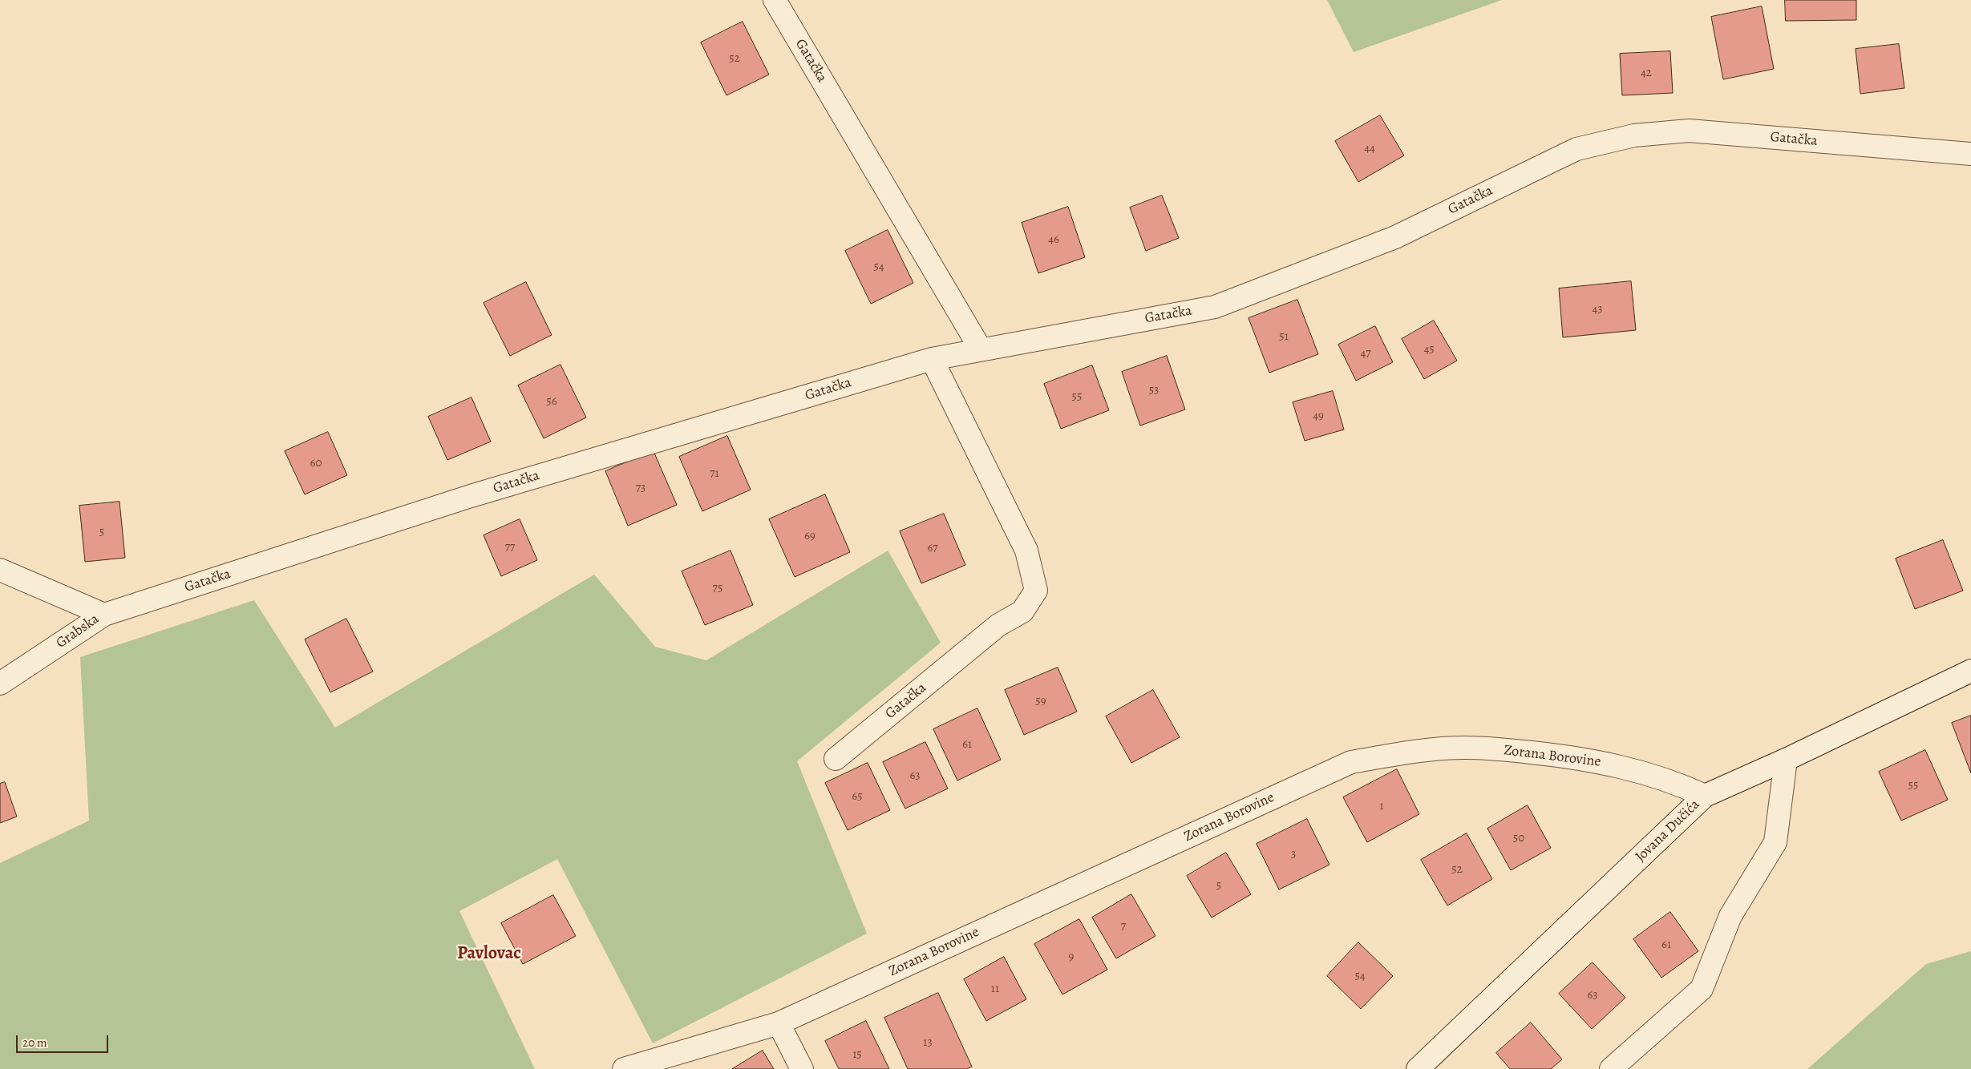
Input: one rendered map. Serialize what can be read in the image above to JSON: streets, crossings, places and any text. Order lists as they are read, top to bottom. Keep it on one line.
{"streets":{"street":["Gatačka","Grabska","Zorana Borovine","Jovana Dučića"]},"crossings":[["Gatačka","Grabska"],["Zorana Borovine","Jovana Dučića"]],"districts":["Pavlovac"],"house_numbers":["52","42","44","46","54","43","51","45","47","53","55","56","49","60","71","73","5","69","77","67","75","59","61","63","55","65","1","50","3","52","5","7","61","9","54","11","63","13","15"],"scale_bar":"20 m"}
